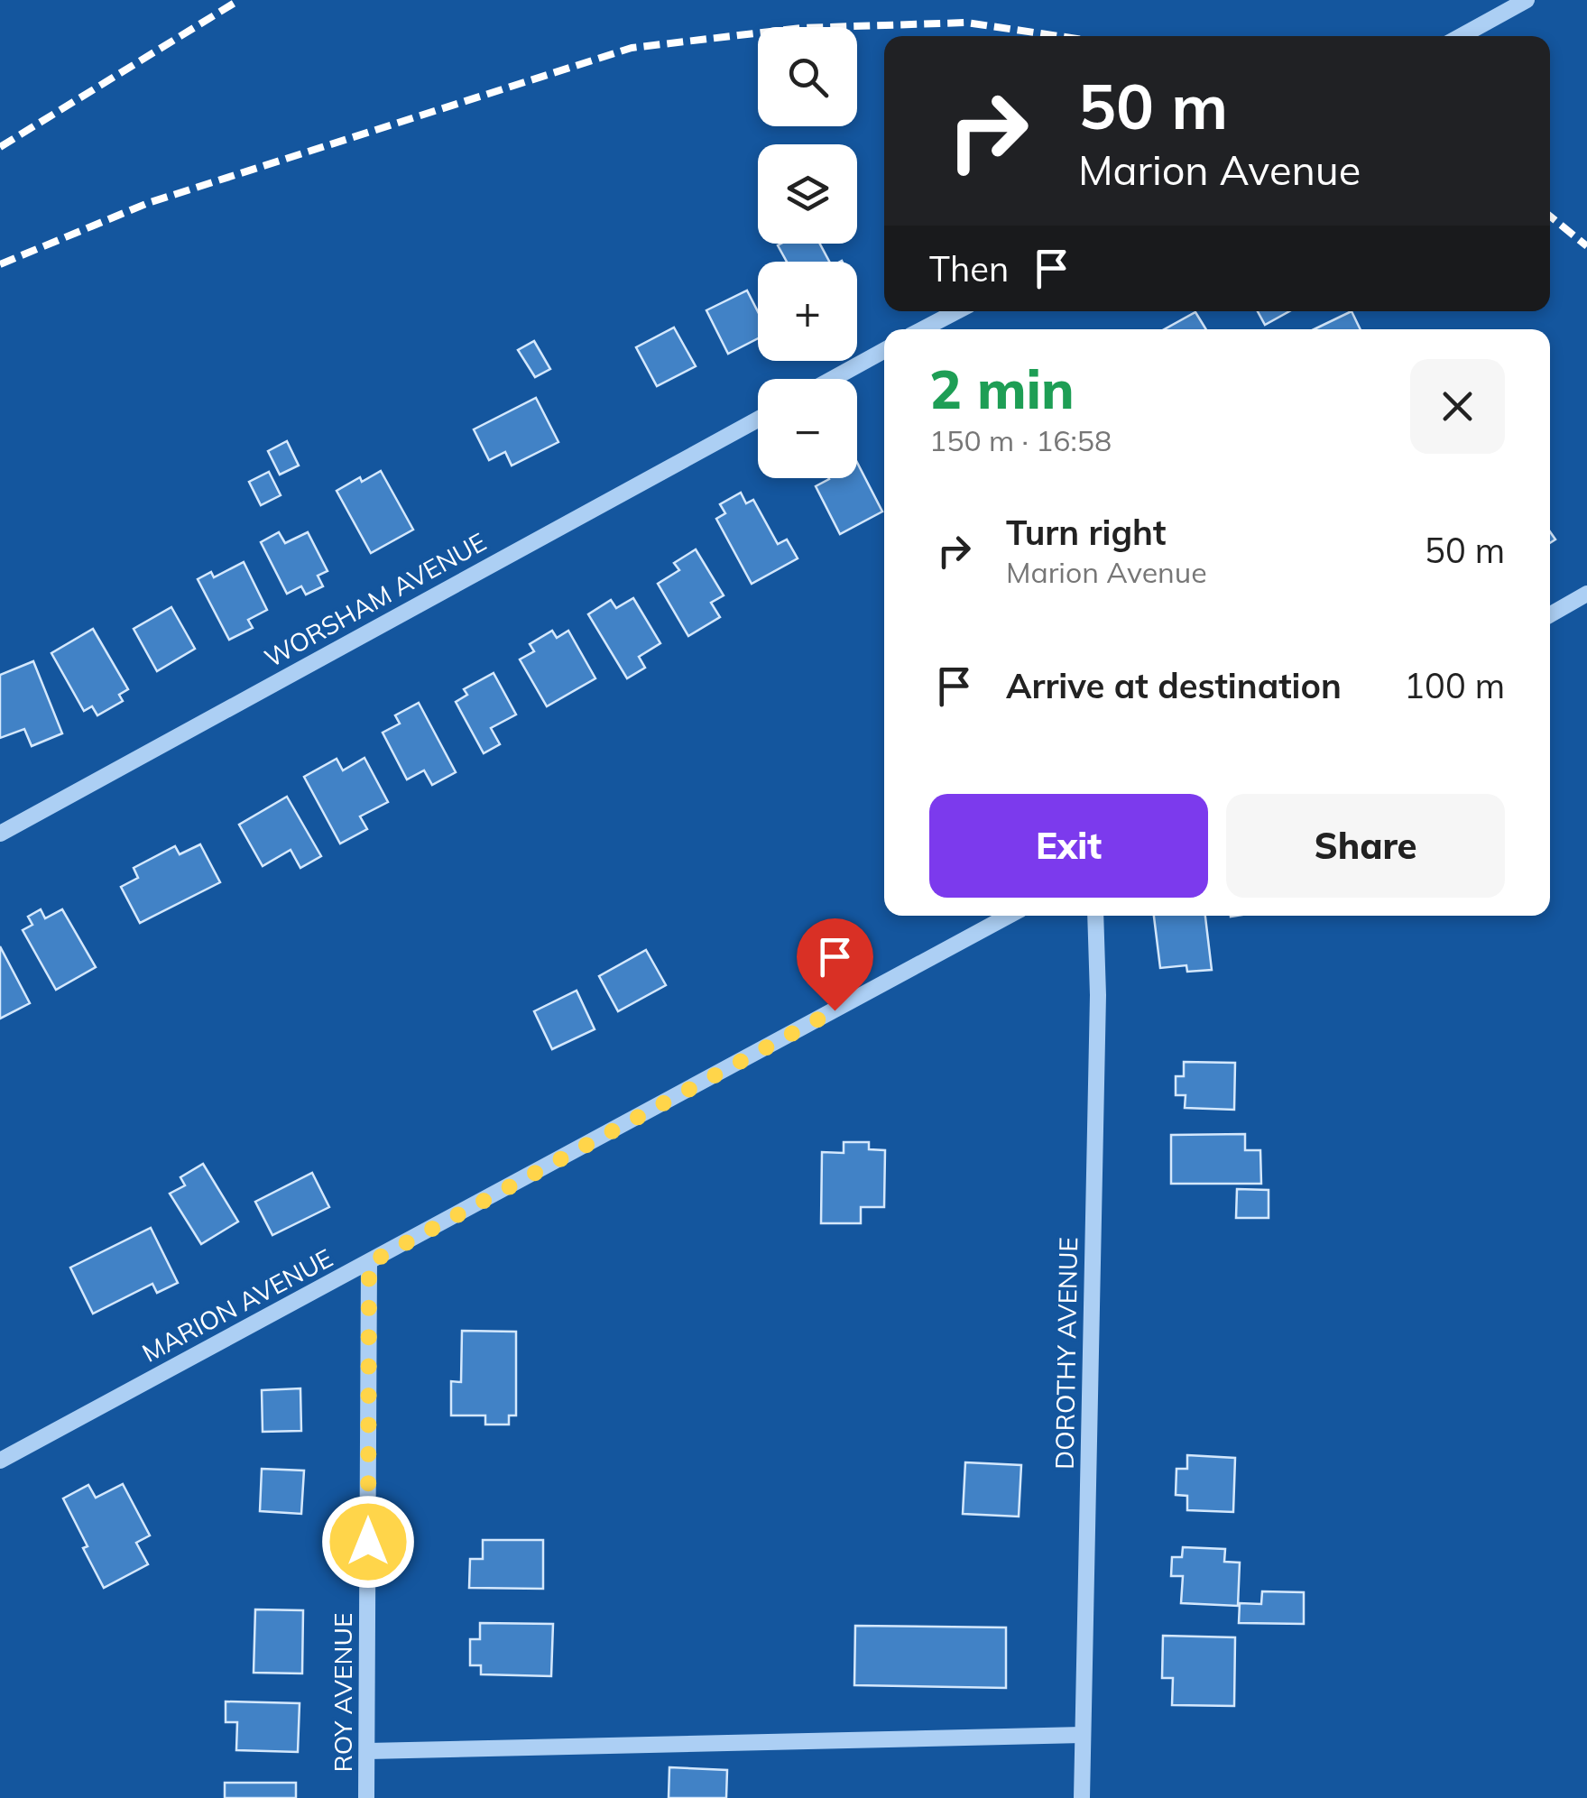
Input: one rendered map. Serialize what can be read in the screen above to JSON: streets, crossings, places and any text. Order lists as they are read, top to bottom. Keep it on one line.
{"streets":{"street":["WORSHAM AVENUE","MARION AVENUE","DOROTHY AVENUE","ROY AVENUE"]},"crossings":[["MARION AVENUE","ROY AVENUE"]],"page":{"map_buttons":["+","−"],"turn":["50 m","Marion Avenue"],"then":"Then","heading":["2 min","150 m · 16:58"],"list":[{"name":"Turn right","note":"Marion Avenue","value":"50 m"},{"name":"Arrive at destination","value":"100 m"}],"buttons":["Exit","Share"]}}
